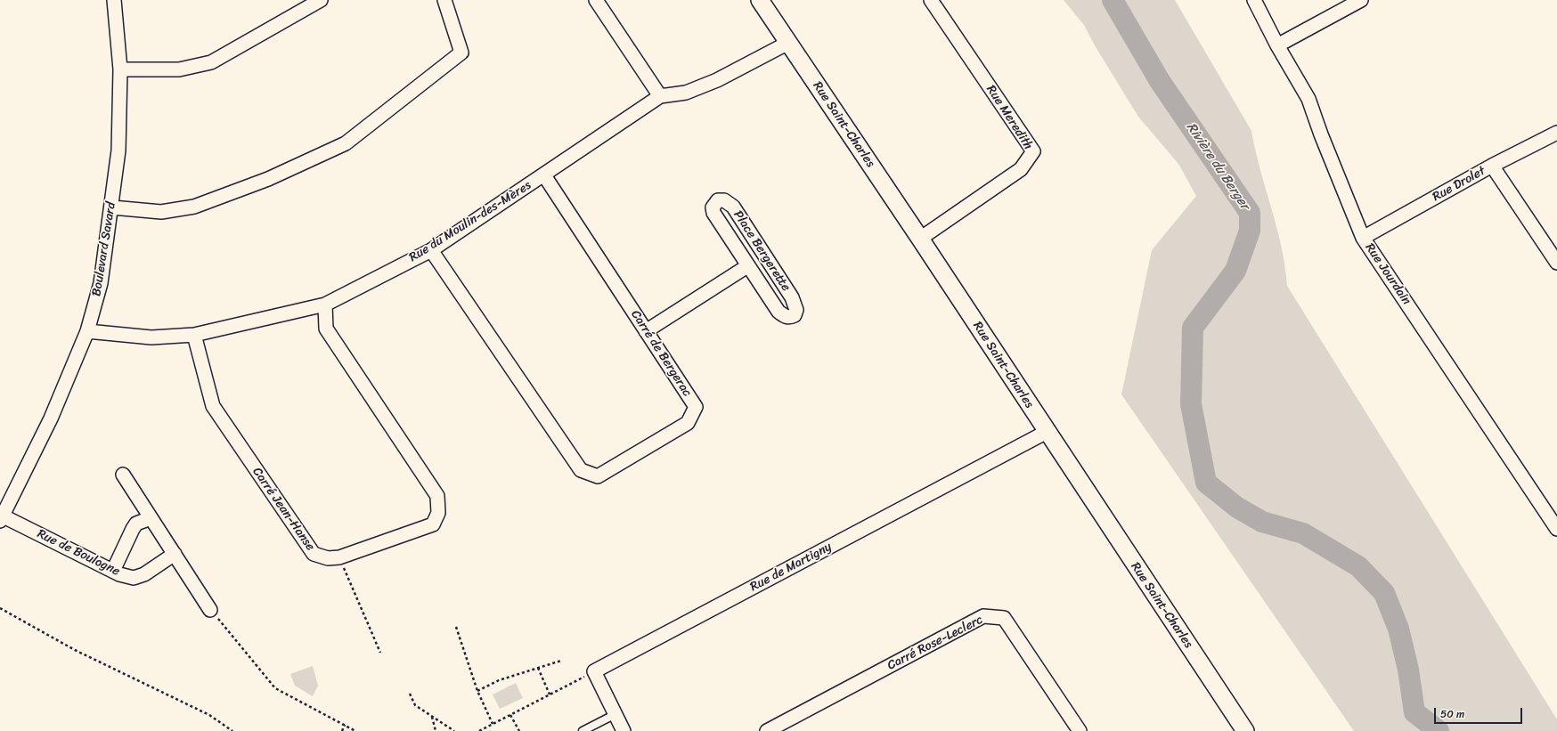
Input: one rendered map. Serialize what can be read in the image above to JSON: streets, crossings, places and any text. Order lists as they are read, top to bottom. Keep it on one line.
{"streets":{"street":["Rue Meredith","Rue Saint-Charles","Rue Drolet","Rue du Moulin-des-Mères","Boulevard Savard","Place Bergerette","Rue Jourdain","Carré de Bergerac","Carré Jean-Hanse","Rue de Boulogne","Rue de Martigny","Carré Rose-Leclerc"]},"crossings":[["Rue Meredith","Rue Saint-Charles"],["Rue Saint-Charles","Rue du Moulin-des-Mères"],["Rue Saint-Charles","Rue de Martigny"],["Rue Drolet","Rue Jourdain"],["Rue du Moulin-des-Mères","Boulevard Savard"],["Rue du Moulin-des-Mères","Carré de Bergerac"],["Rue du Moulin-des-Mères","Carré Jean-Hanse"],["Boulevard Savard","Rue de Boulogne"],["Place Bergerette","Carré de Bergerac"]],"water":["Rivière du Berger"],"scale_bar":"50 m"}
